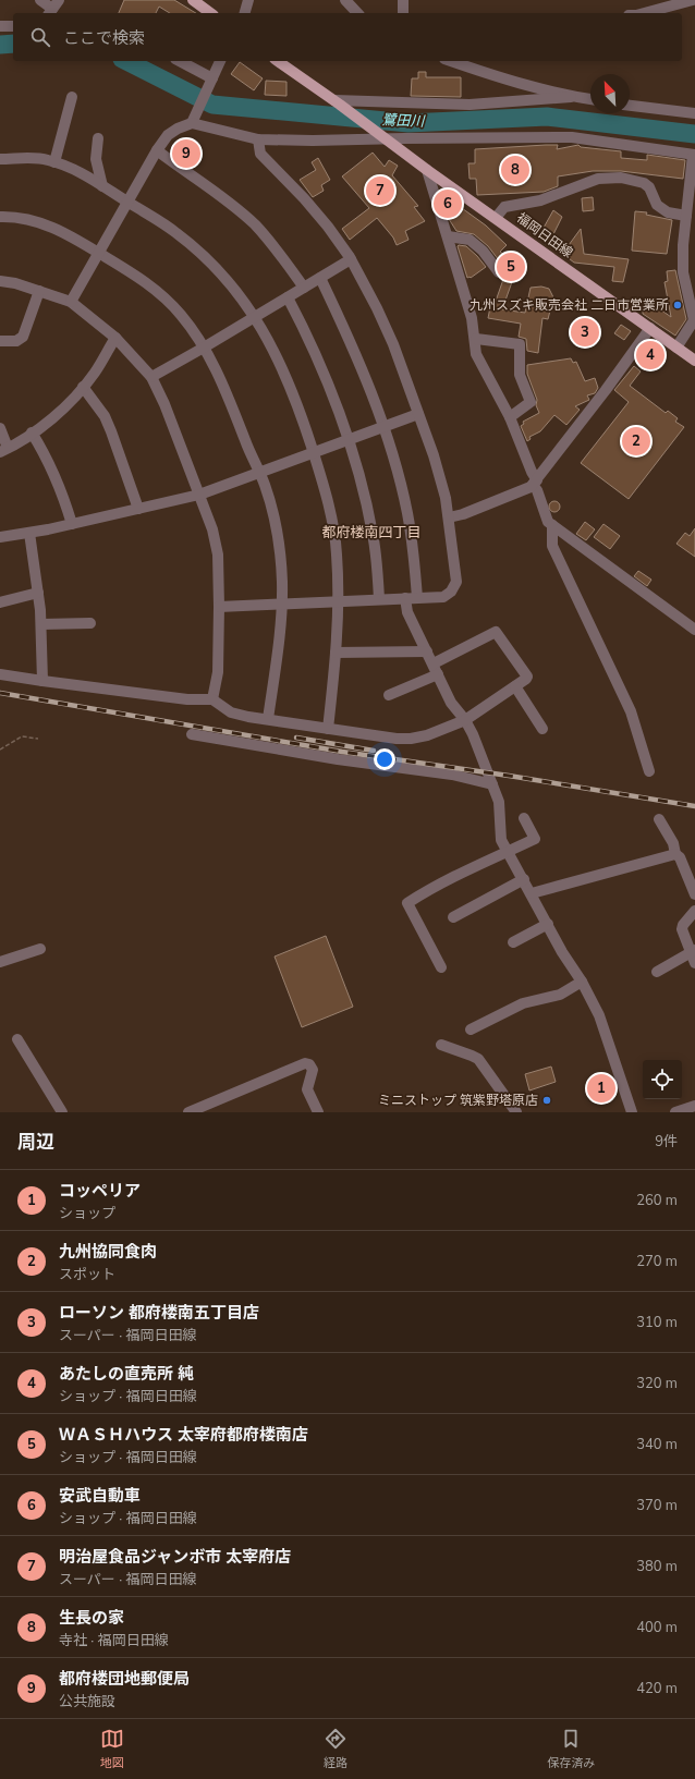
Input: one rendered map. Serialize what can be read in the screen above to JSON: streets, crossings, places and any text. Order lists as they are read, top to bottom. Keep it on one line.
{"streets":{"main road":["福岡日田線"]},"districts":["都府楼南四丁目"],"water":["鷺田川"],"places":["九州スズキ販売会社 二日市営業所","ミニストップ 筑紫野塔原店"],"north":"top left","page":{"search":"ここで検索","pins":["9","8","7","6","5","3","4","2","1"],"heading":["周辺","9件"],"list":[{"mark":"1","name":"コッペリア","note":"ショップ","value":"260 m"},{"mark":"2","name":"九州協同食肉","note":"スポット","value":"270 m"},{"mark":"3","name":"ローソン 都府楼南五丁目店","note":"スーパー · 福岡日田線","value":"310 m"},{"mark":"4","name":"あたしの直売所 純","note":"ショップ · 福岡日田線","value":"320 m"},{"mark":"5","name":"ＷＡＳＨハウス 太宰府都府楼南店","note":"ショップ · 福岡日田線","value":"340 m"},{"mark":"6","name":"安武自動車","note":"ショップ · 福岡日田線","value":"370 m"},{"mark":"7","name":"明治屋食品ジャンボ市 太宰府店","note":"スーパー · 福岡日田線","value":"380 m"},{"mark":"8","name":"生長の家","note":"寺社 · 福岡日田線","value":"400 m"},{"mark":"9","name":"都府楼団地郵便局","note":"公共施設","value":"420 m"}],"nav":["地図","経路","保存済み"]}}
